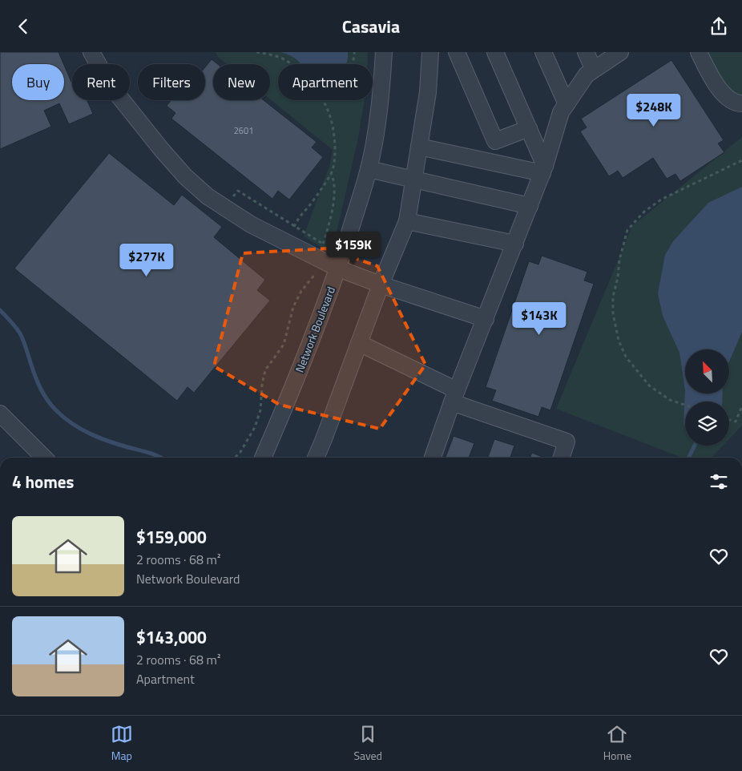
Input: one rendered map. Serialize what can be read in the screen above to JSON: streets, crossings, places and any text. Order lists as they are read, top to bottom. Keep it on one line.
{"streets":{"street":["Network Boulevard"]},"house_numbers":["2601"],"north":"top left","page":{"header":"Casavia","chip":["Buy","Rent","Filters","New","Apartment"],"price":["$248K","$159K","$277K","$143K"],"heading":"4 homes","list":[{"name":"$159,000","note":"2 rooms · 68 m² · Network Boulevard"},{"name":"$143,000","note":"2 rooms · 68 m² · Apartment"}],"tabs":["Map","Saved","Home"]}}
